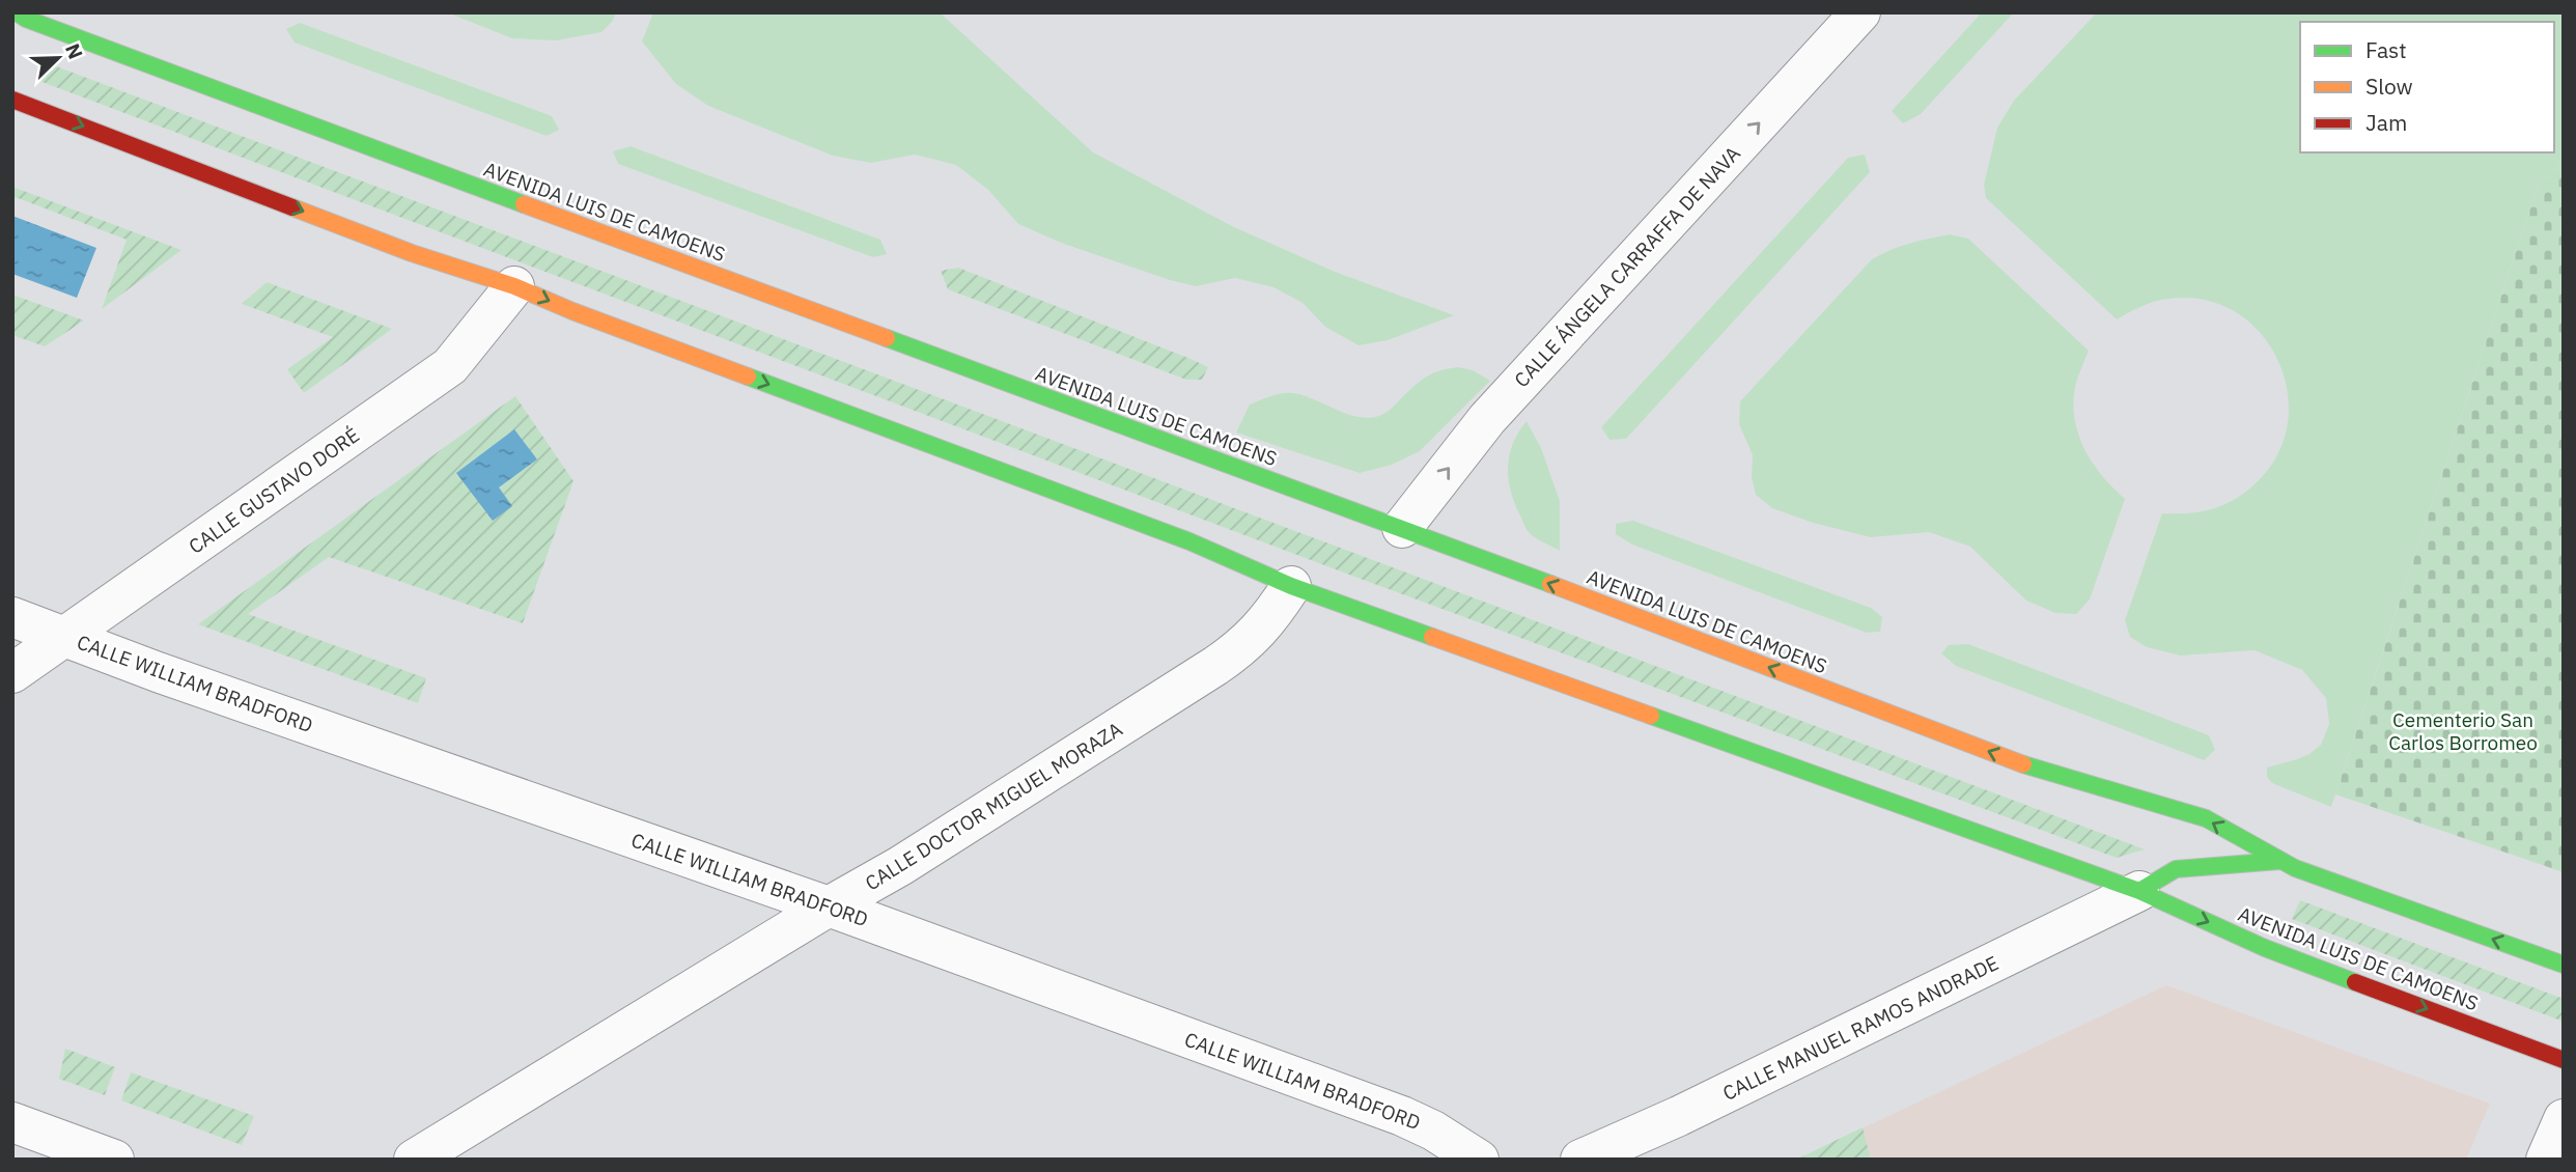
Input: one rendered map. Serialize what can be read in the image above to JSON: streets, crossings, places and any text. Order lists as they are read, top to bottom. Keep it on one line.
{"streets":{"main road":["AVENIDA LUIS DE CAMOENS"],"street":["CALLE ÁNGELA CARRAFFA DE NAVA","CALLE GUSTAVO DORÉ","CALLE WILLIAM BRADFORD","CALLE DOCTOR MIGUEL MORAZA","CALLE MANUEL RAMOS ANDRADE"]},"crossings":[["AVENIDA LUIS DE CAMOENS","CALLE ÁNGELA CARRAFFA DE NAVA"],["AVENIDA LUIS DE CAMOENS","CALLE GUSTAVO DORÉ"],["AVENIDA LUIS DE CAMOENS","CALLE DOCTOR MIGUEL MORAZA"],["AVENIDA LUIS DE CAMOENS","CALLE MANUEL RAMOS ANDRADE"],["CALLE GUSTAVO DORÉ","CALLE WILLIAM BRADFORD"],["CALLE WILLIAM BRADFORD","CALLE DOCTOR MIGUEL MORAZA"]],"one_way":["CALLE ÁNGELA CARRAFFA DE NAVA"],"parks":["Cementerio San Carlos Borromeo"],"legend":["Fast","Slow","Jam"],"north":"top right"}
